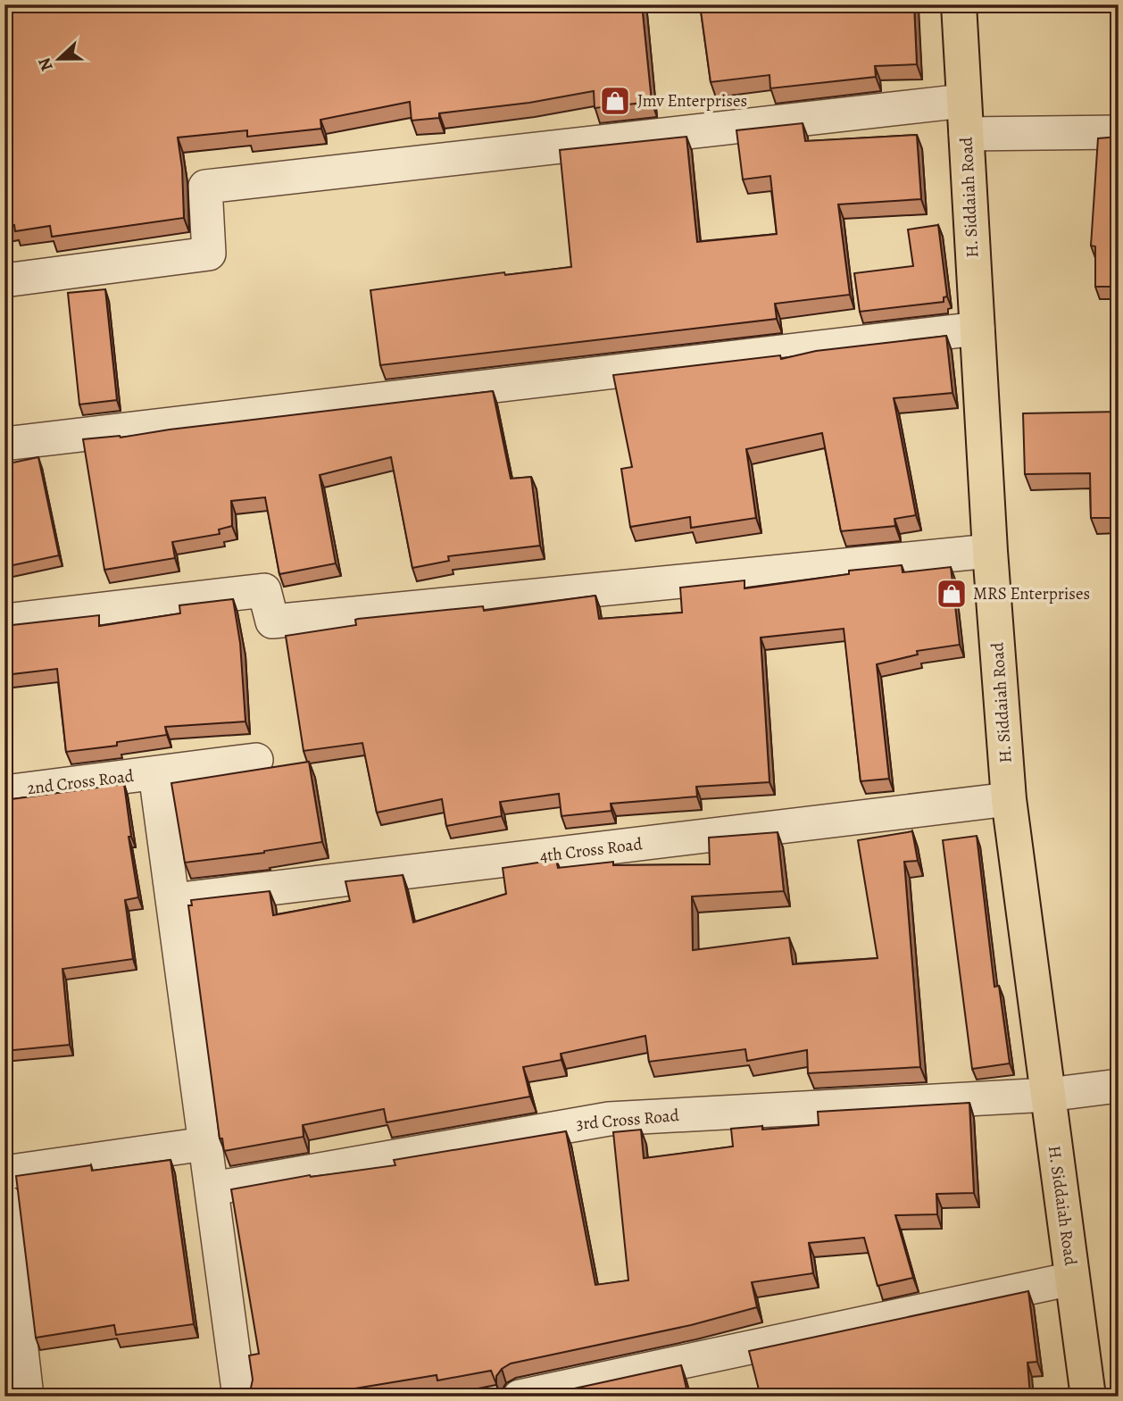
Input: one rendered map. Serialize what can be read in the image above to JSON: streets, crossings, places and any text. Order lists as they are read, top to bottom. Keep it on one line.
{"streets":{"main road":["H. Siddaiah Road"],"street":["2nd Cross Road","4th Cross Road","3rd Cross Road"]},"crossings":[["H. Siddaiah Road","4th Cross Road"],["H. Siddaiah Road","3rd Cross Road"]],"places":{"shop":["Jmv Enterprises","MRS Enterprises"]},"north":"left"}
